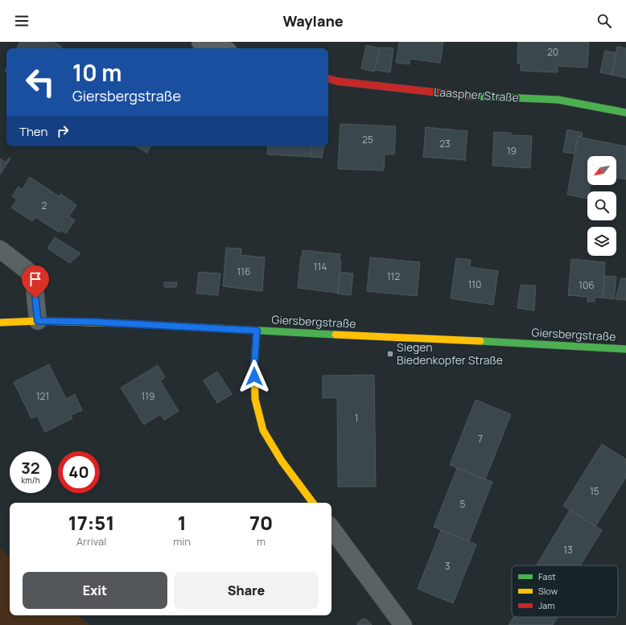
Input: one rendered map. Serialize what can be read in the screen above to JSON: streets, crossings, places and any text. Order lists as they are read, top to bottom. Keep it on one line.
{"streets":{"street":["Laaspher Straße","Giersbergstraße"]},"places":{"transit":["Siegen Biedenkopfer Straße"]},"house_numbers":["20","25","23","19","2","114","116","112","110","106","121","119","1","7","15","5","13","3"],"legend":["Fast","Slow","Jam"],"north":"bottom left","page":{"header":"Waylane","turn":["10 m","Giersbergstraße"],"then":"Then","speed":"32 km/h","limit":"40","eta":["17:51","Arrival","1","min","70","m"],"buttons":["Exit","Share"]}}
